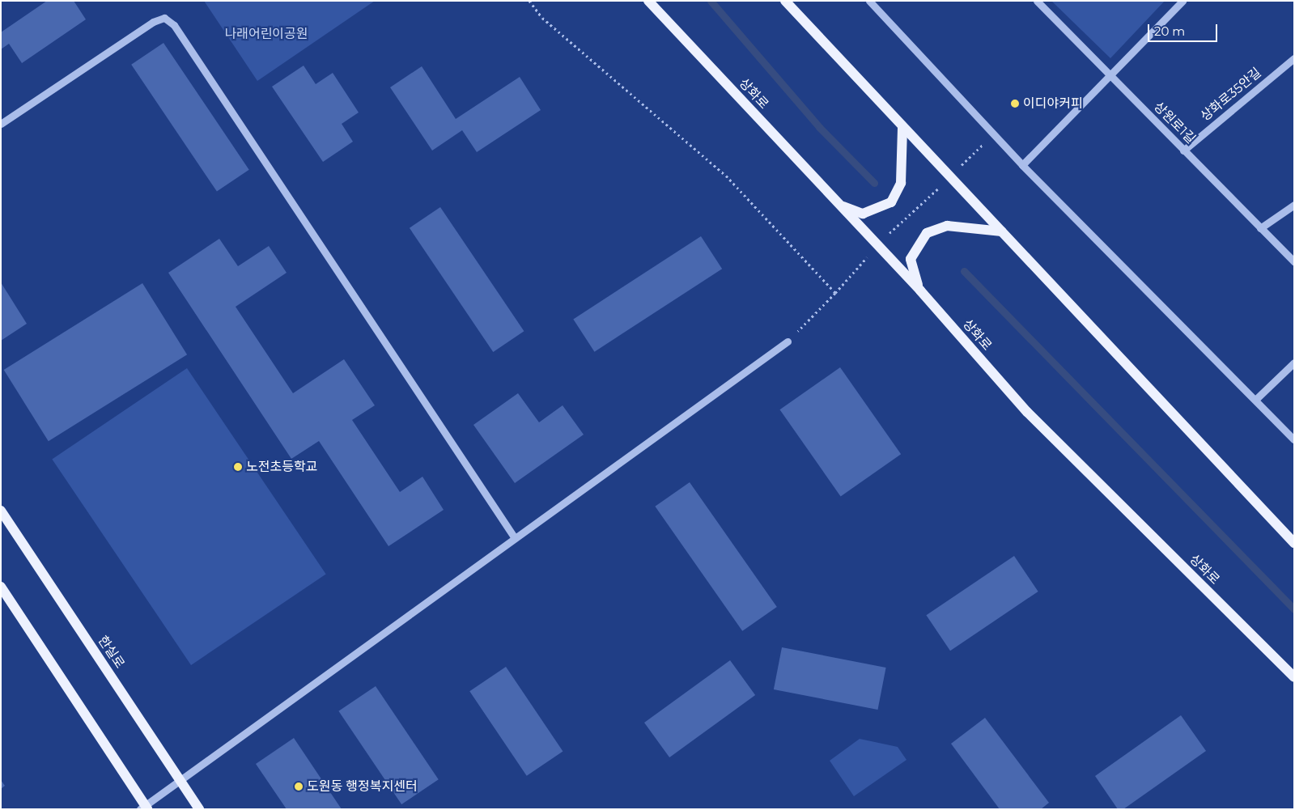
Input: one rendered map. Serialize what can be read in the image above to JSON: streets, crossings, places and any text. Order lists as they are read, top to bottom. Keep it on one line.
{"streets":{"main road":["상화로","한실로"],"street":["상화로35안길","상원로1길"]},"crossings":[["상화로35안길","상원로1길"]],"parks":["나래어린이공원"],"places":["이디야커피","노전초등학교","도원동 행정복지센터"],"scale_bar":"20 m"}
